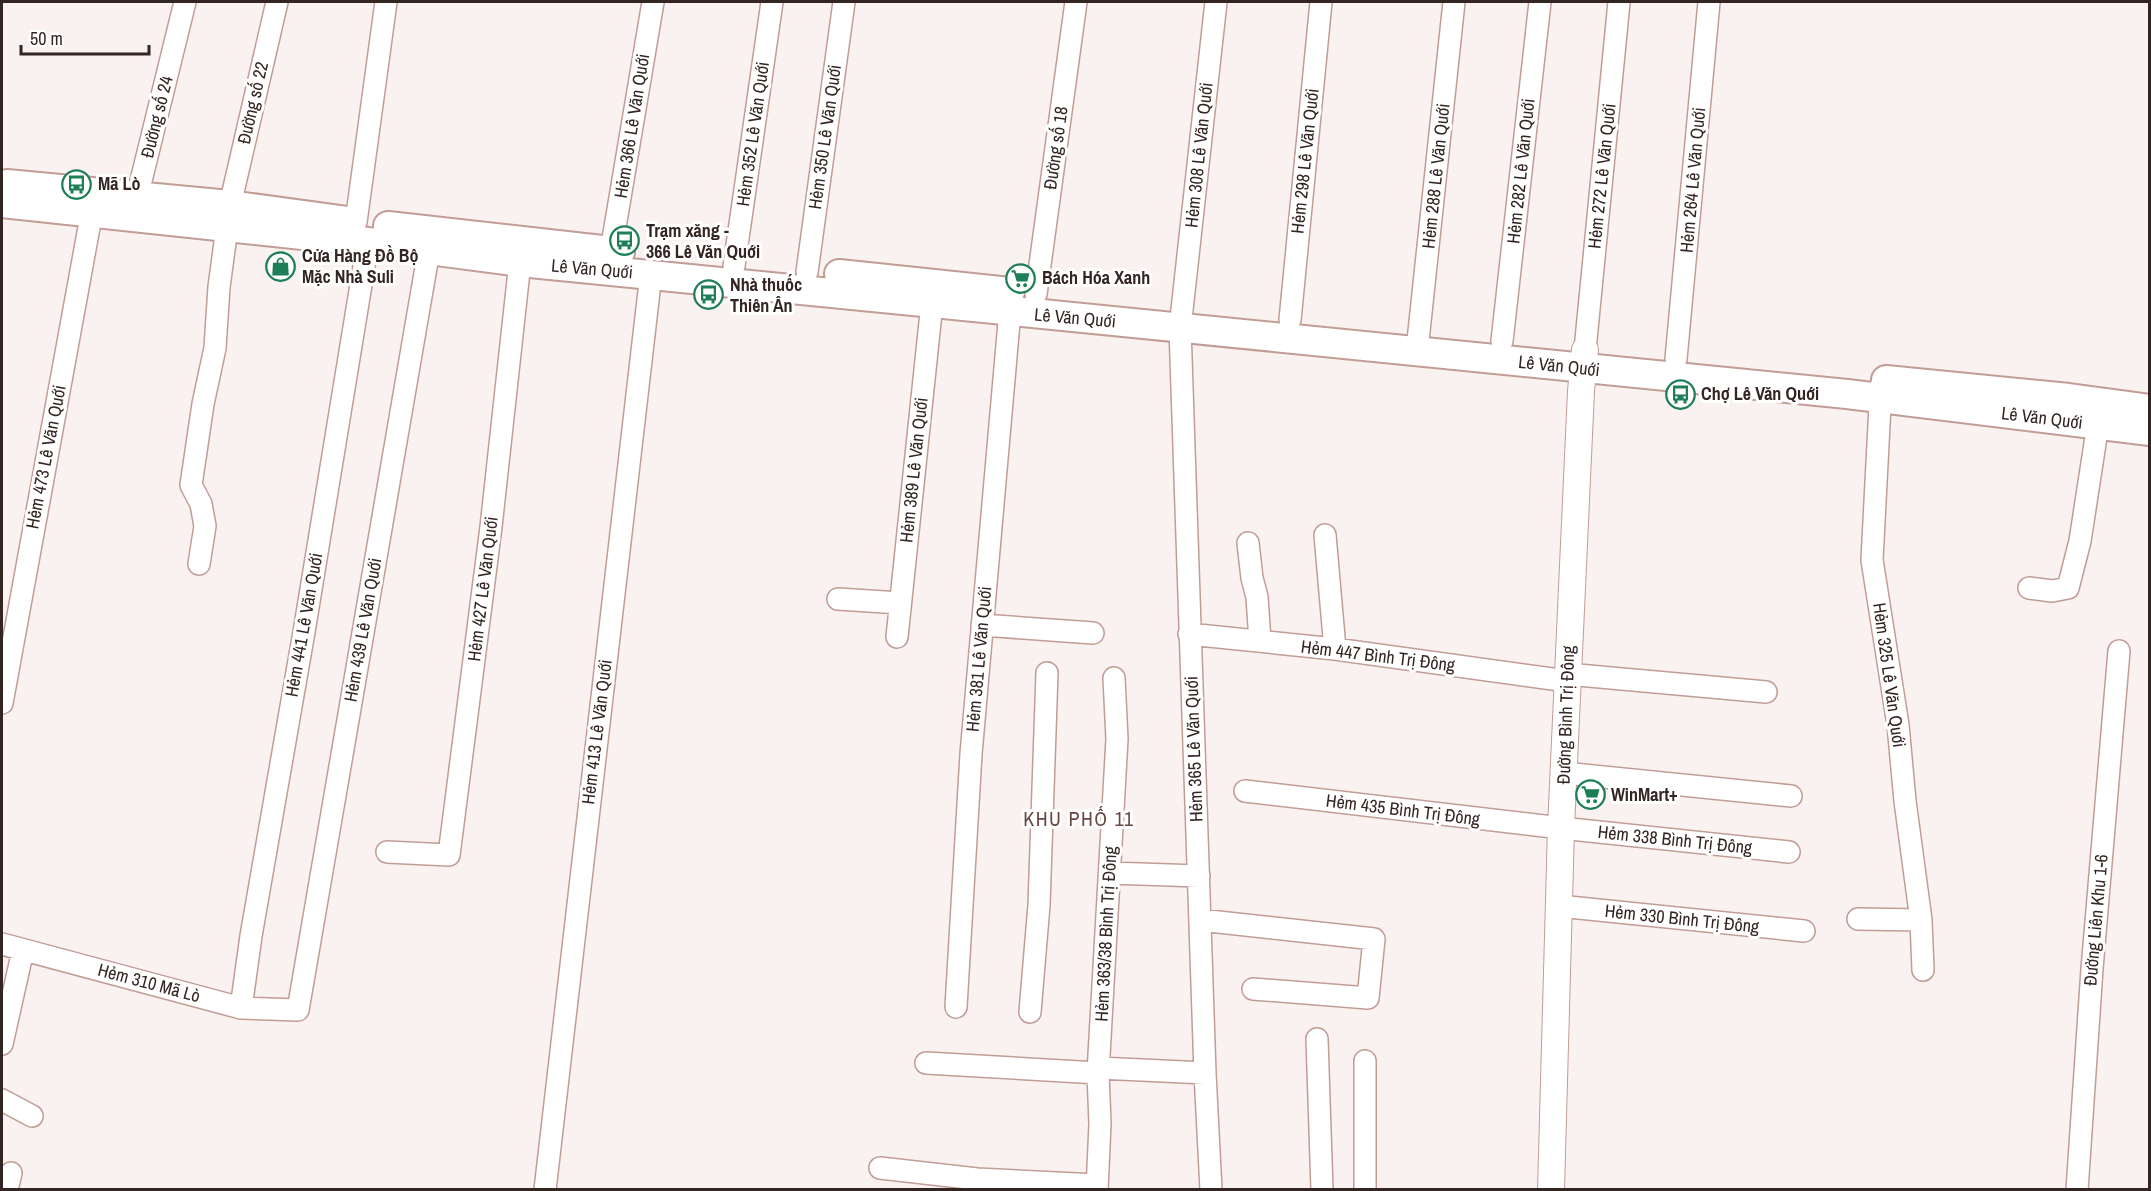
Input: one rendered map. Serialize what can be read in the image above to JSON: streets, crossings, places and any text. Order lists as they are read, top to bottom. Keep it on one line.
{"streets":{"main road":["Lê Văn Quới"],"street":["Đường số 22","Đường số 24","Hẻm 366 Lê Văn Quới","Hẻm 352 Lê Văn Quới","Hẻm 350 Lê Văn Quới","Đường số 18","Hẻm 308 Lê Văn Quới","Hẻm 298 Lê Văn Quới","Hẻm 282 Lê Văn Quới","Hẻm 288 Lê Văn Quới","Hẻm 272 Lê Văn Quới","Hẻm 264 Lê Văn Quới","Hẻm 473 Lê Văn Quới","Hẻm 389 Lê Văn Quới","Hẻm 427 Lê Văn Quới","Hẻm 441 Lê Văn Quới","Hẻm 439 Lê Văn Quới","Hẻm 447 Bình Trị Đông","Hẻm 381 Lê Văn Quới","Hẻm 325 Lê Văn Quới","Đường Bình Trị Đông","Hẻm 413 Lê Văn Quới","Hẻm 365 Lê Văn Quới","Hẻm 435 Bình Trị Đông","Hẻm 338 Bình Trị Đông","Hẻm 330 Bình Trị Đông","Đường Liên Khu 1-6","Hẻm 363/38 Bình Trị Đông","Hẻm 310 Mã Lò"]},"crossings":[["Đường số 22","Lê Văn Quới"],["Đường số 24","Lê Văn Quới"],["Hẻm 366 Lê Văn Quới","Lê Văn Quới"],["Hẻm 352 Lê Văn Quới","Lê Văn Quới"],["Hẻm 350 Lê Văn Quới","Lê Văn Quới"],["Đường số 18","Lê Văn Quới"],["Hẻm 308 Lê Văn Quới","Lê Văn Quới"],["Hẻm 308 Lê Văn Quới","Hẻm 365 Lê Văn Quới"],["Hẻm 298 Lê Văn Quới","Lê Văn Quới"],["Hẻm 282 Lê Văn Quới","Lê Văn Quới"],["Hẻm 288 Lê Văn Quới","Lê Văn Quới"],["Hẻm 272 Lê Văn Quới","Lê Văn Quới"],["Hẻm 272 Lê Văn Quới","Đường Bình Trị Đông"],["Hẻm 264 Lê Văn Quới","Lê Văn Quới"],["Lê Văn Quới","Hẻm 473 Lê Văn Quới"],["Lê Văn Quới","Hẻm 389 Lê Văn Quới"],["Lê Văn Quới","Hẻm 427 Lê Văn Quới"],["Lê Văn Quới","Hẻm 441 Lê Văn Quới"],["Lê Văn Quới","Hẻm 439 Lê Văn Quới"],["Lê Văn Quới","Hẻm 381 Lê Văn Quới"],["Lê Văn Quới","Hẻm 325 Lê Văn Quới"],["Lê Văn Quới","Đường Bình Trị Đông"],["Lê Văn Quới","Hẻm 413 Lê Văn Quới"],["Lê Văn Quới","Hẻm 365 Lê Văn Quới"],["Hẻm 441 Lê Văn Quới","Hẻm 310 Mã Lò"],["Hẻm 439 Lê Văn Quới","Hẻm 310 Mã Lò"],["Hẻm 447 Bình Trị Đông","Đường Bình Trị Đông"],["Hẻm 447 Bình Trị Đông","Hẻm 365 Lê Văn Quới"],["Đường Bình Trị Đông","Hẻm 435 Bình Trị Đông"],["Đường Bình Trị Đông","Hẻm 338 Bình Trị Đông"],["Đường Bình Trị Đông","Hẻm 330 Bình Trị Đông"],["Hẻm 435 Bình Trị Đông","Hẻm 338 Bình Trị Đông"]],"districts":["KHU PHỐ 11"],"places":{"bus stop":["Mã Lò","Trạm xăng - 366 Lê Văn Quới","Nhà thuốc Thiên Ân","Chợ Lê Văn Quới"],"shop":["Cửa Hàng Đồ Bộ Mặc Nhà Suli"],"supermarket":["Bách Hóa Xanh","WinMart+"]},"scale_bar":"50 m"}
